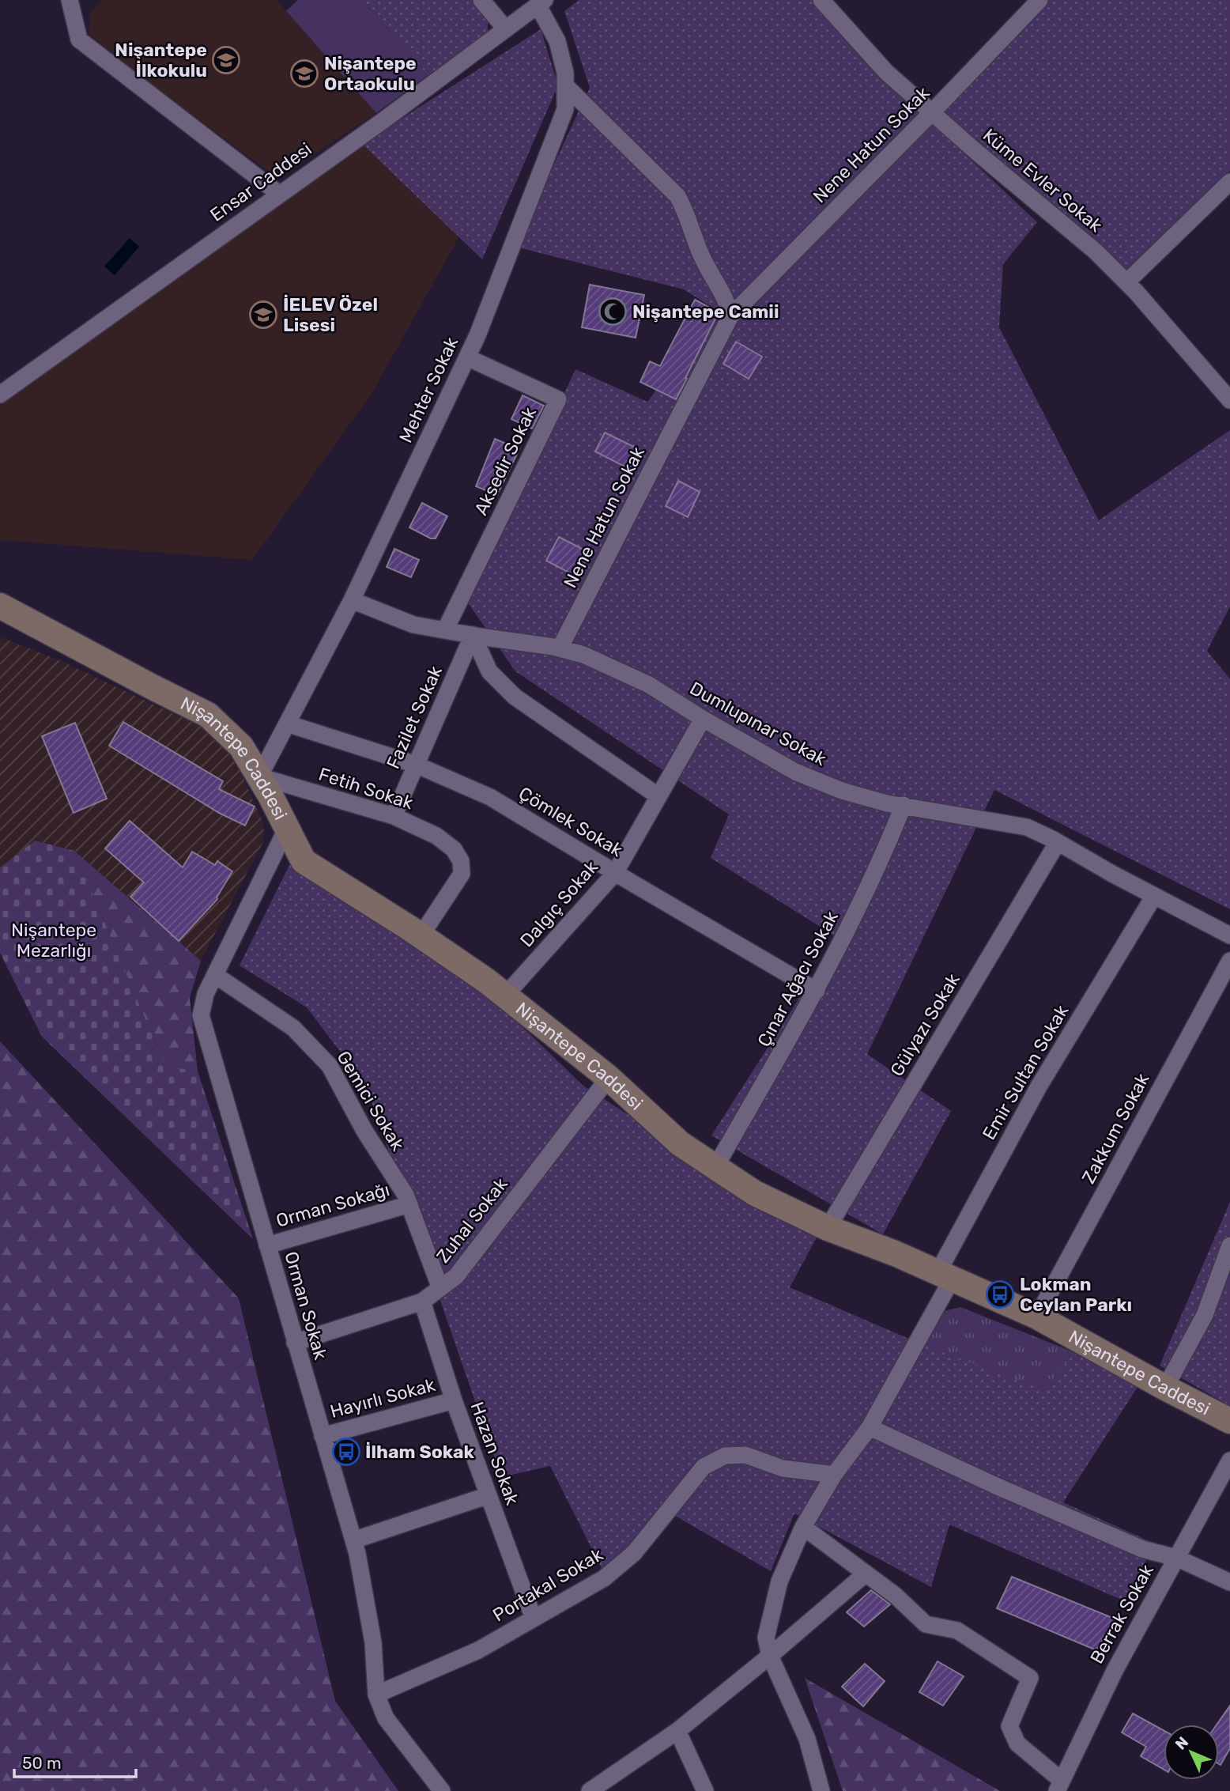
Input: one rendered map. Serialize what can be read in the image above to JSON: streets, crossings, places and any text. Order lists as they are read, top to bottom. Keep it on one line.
{"streets":{"street":["Nene Hatun Sokak","Küme Evler Sokak","Ensar Caddesi","Mehter Sokak","Aksedir Sokak","Fazilet Sokak","Dumlupınar Sokak","Nişantepe Caddesi","Fetih Sokak","Çömlek Sokak","Dalgıç Sokak","Çınar Ağacı Sokak","Gülyazı Sokak","Emir Sultan Sokak","Gemici Sokak","Zakkum Sokak","Orman Sokağı","Zuhal Sokak","Orman Sokak","Hayırlı Sokak","Hazan Sokak","Portakal Sokak","Berrak Sokak"]},"crossings":[["Nene Hatun Sokak","Küme Evler Sokak"],["Nene Hatun Sokak","Dumlupınar Sokak"],["Ensar Caddesi","Mehter Sokak"],["Mehter Sokak","Aksedir Sokak"],["Mehter Sokak","Dumlupınar Sokak"],["Mehter Sokak","Nişantepe Caddesi"],["Mehter Sokak","Fetih Sokak"],["Mehter Sokak","Çömlek Sokak"],["Aksedir Sokak","Dumlupınar Sokak"],["Fazilet Sokak","Dumlupınar Sokak"],["Fazilet Sokak","Fetih Sokak"],["Fazilet Sokak","Çömlek Sokak"],["Dumlupınar Sokak","Dalgıç Sokak"],["Dumlupınar Sokak","Çınar Ağacı Sokak"],["Dumlupınar Sokak","Gülyazı Sokak"],["Dumlupınar Sokak","Emir Sultan Sokak"],["Nişantepe Caddesi","Fetih Sokak"],["Nişantepe Caddesi","Dalgıç Sokak"],["Nişantepe Caddesi","Çınar Ağacı Sokak"],["Nişantepe Caddesi","Gülyazı Sokak"],["Nişantepe Caddesi","Emir Sultan Sokak"],["Nişantepe Caddesi","Zakkum Sokak"],["Nişantepe Caddesi","Zuhal Sokak"],["Nişantepe Caddesi","Orman Sokak"],["Çömlek Sokak","Dalgıç Sokak"],["Çömlek Sokak","Çınar Ağacı Sokak"],["Emir Sultan Sokak","Portakal Sokak"],["Gemici Sokak","Orman Sokağı"],["Gemici Sokak","Zuhal Sokak"],["Gemici Sokak","Orman Sokak"],["Orman Sokağı","Orman Sokak"],["Zuhal Sokak","Orman Sokak"],["Zuhal Sokak","Hazan Sokak"],["Orman Sokak","Hayırlı Sokak"],["Orman Sokak","Portakal Sokak"],["Hayırlı Sokak","Hazan Sokak"],["Hazan Sokak","Portakal Sokak"]],"parks":["Nişantepe Mezarlığı"],"places":{"school or university":["Nişantepe İlkokulu","Nişantepe Ortaokulu","İELEV Özel Lisesi"],"mosque":["Nişantepe Camii"],"bus stop":["Lokman Ceylan Parkı","İlham Sokak"]},"scale_bar":"50 m","north":"top left"}
